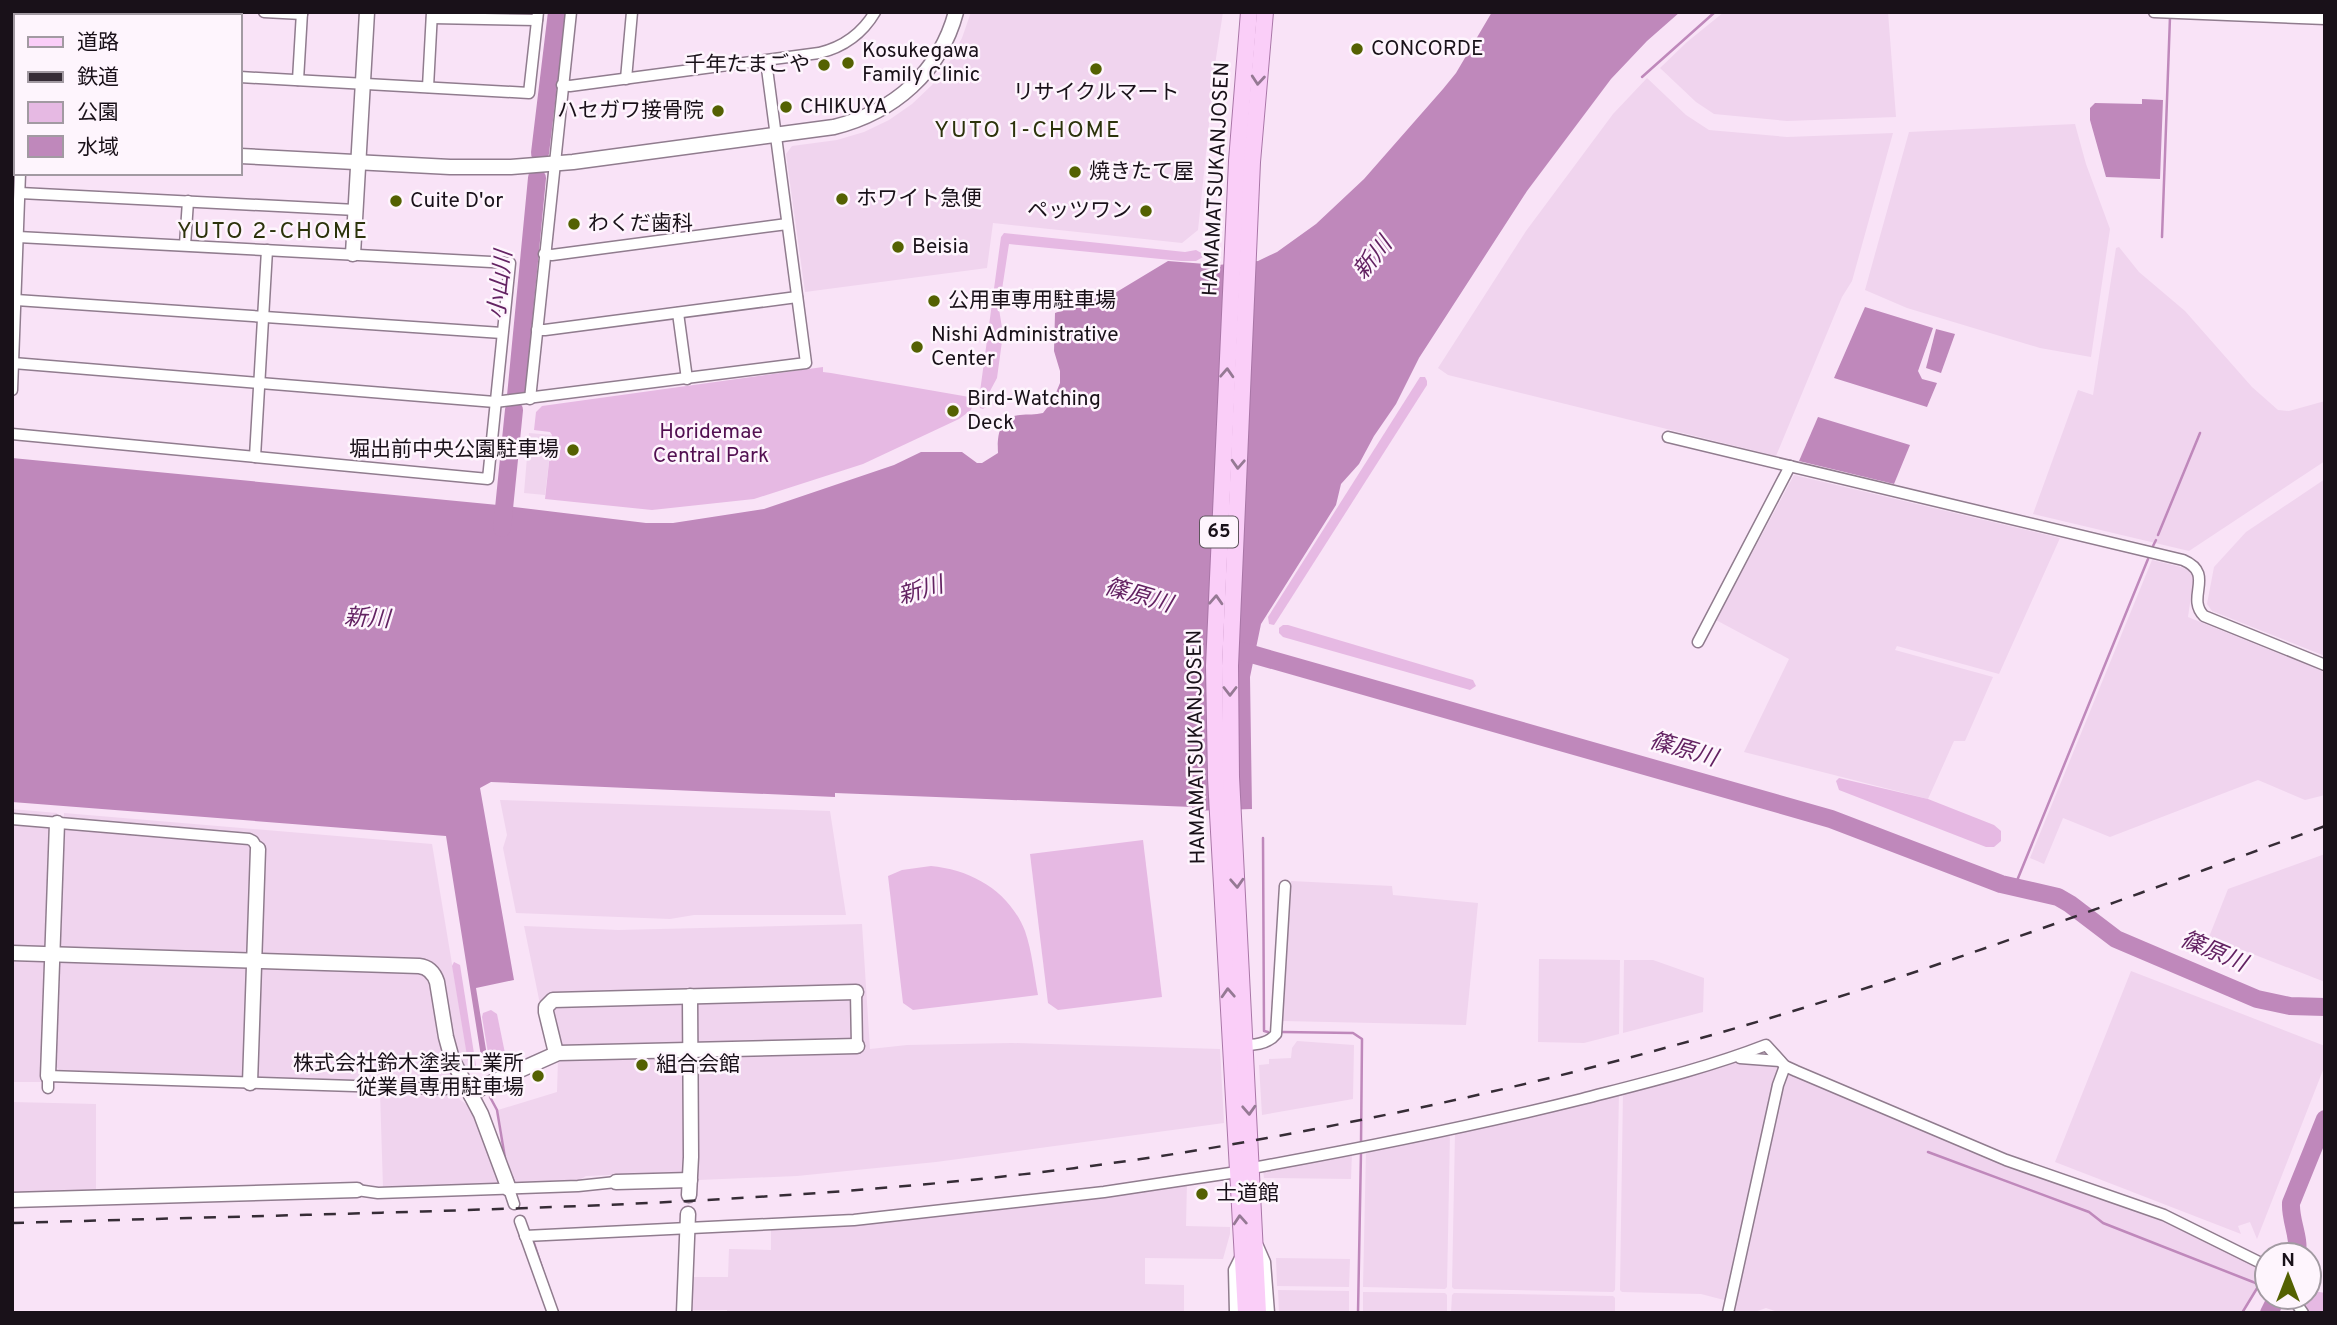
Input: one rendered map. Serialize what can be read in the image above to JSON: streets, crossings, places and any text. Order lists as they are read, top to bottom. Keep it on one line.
{"streets":{"main road":["HAMAMATSUKANJOSEN","65"]},"districts":["YUTO 1-CHOME","YUTO 2-CHOME"],"water":["新川","小山川","篠原川"],"parks":["Horidemae Central Park"],"places":["CONCORDE","Kosukegawa Family Clinic","千年たまごや","リサイクルマート","CHIKUYA","ハセガワ接骨院","焼きたて屋","ホワイト急便","Cuite D'or","ペッツワン","わくだ歯科","Beisia","公用車専用駐車場","Nishi Administrative Center","Bird-Watching Deck","堀出前中央公園駐車場","組合会館","株式会社鈴木塗装工業所 従業員専用駐車場","士道館"],"legend":["道路","鉄道","公園","水域"],"north":"top"}
